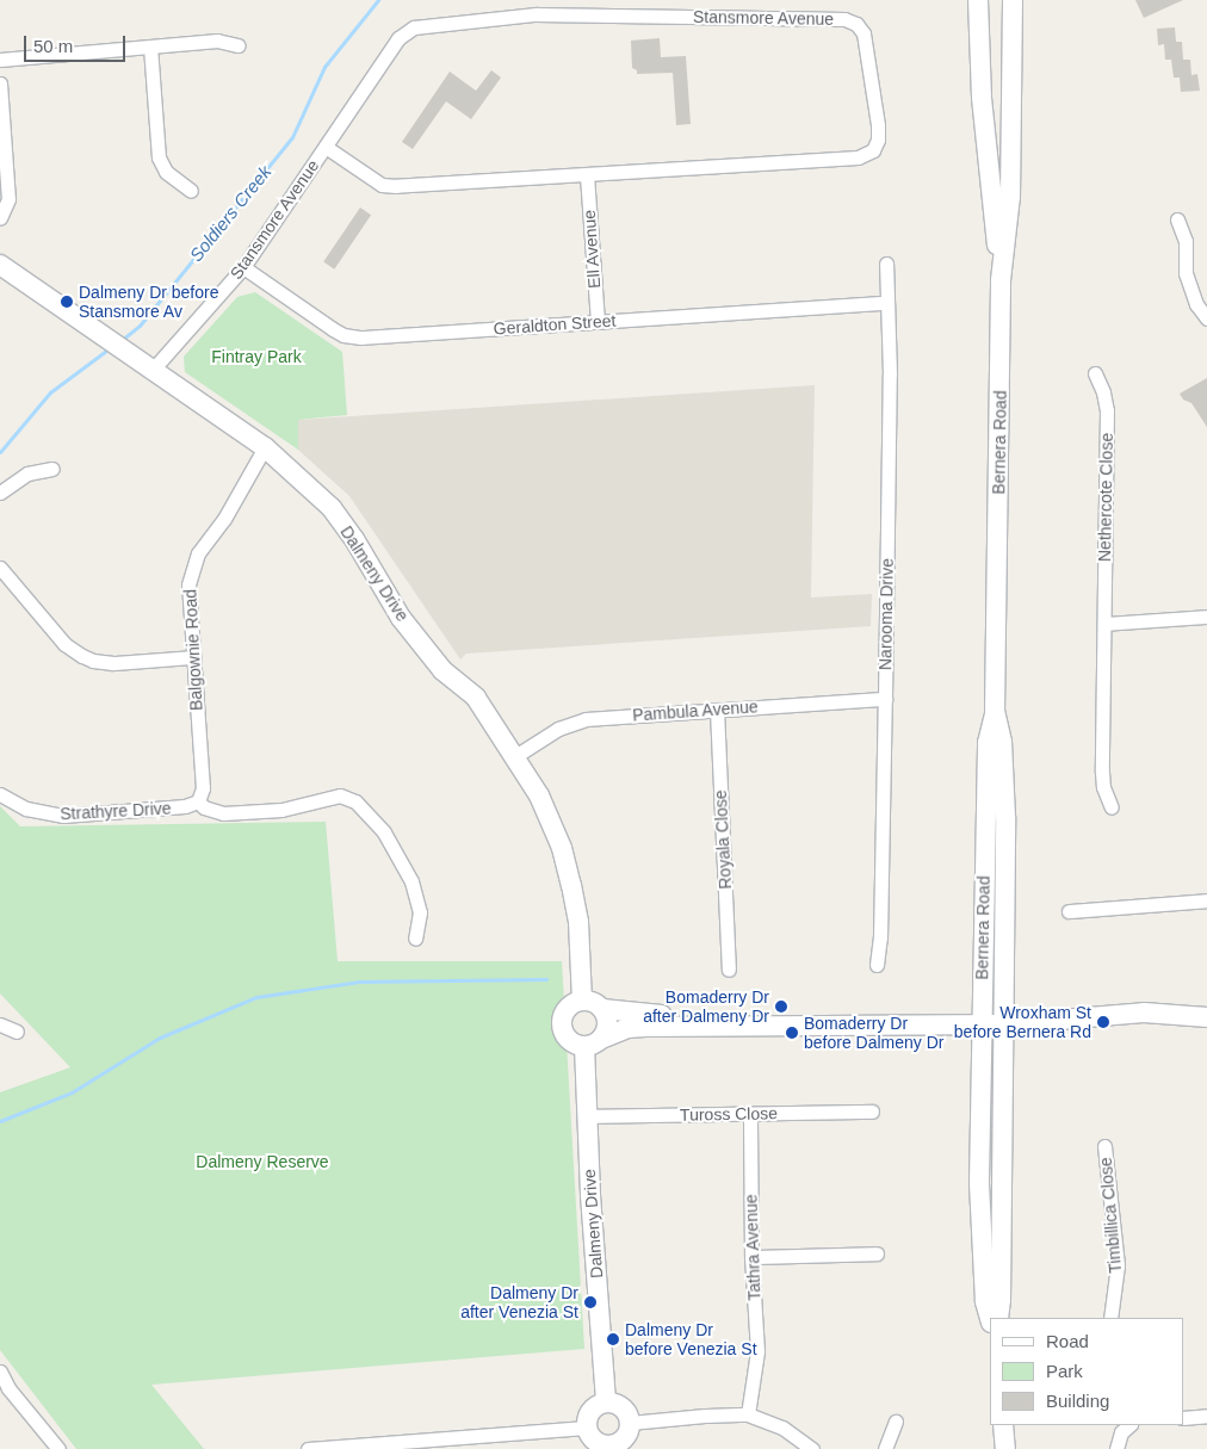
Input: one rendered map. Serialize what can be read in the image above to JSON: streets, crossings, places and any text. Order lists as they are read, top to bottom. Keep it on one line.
{"streets":{"street":["Stansmore Avenue","Ell Avenue","Geraldton Street","Bernera Road","Nethercote Close","Dalmeny Drive","Narooma Drive","Balgownie Road","Pambula Avenue","Strathyre Drive","Royala Close","Tuross Close","Timbillica Close","Tathra Avenue"]},"crossings":[["Stansmore Avenue","Ell Avenue"],["Stansmore Avenue","Geraldton Street"],["Stansmore Avenue","Dalmeny Drive"],["Ell Avenue","Geraldton Street"],["Geraldton Street","Narooma Drive"],["Dalmeny Drive","Balgownie Road"],["Dalmeny Drive","Pambula Avenue"],["Dalmeny Drive","Tuross Close"],["Narooma Drive","Pambula Avenue"],["Balgownie Road","Strathyre Drive"],["Pambula Avenue","Royala Close"],["Tuross Close","Tathra Avenue"]],"water":["Soldiers Creek"],"parks":["Fintray Park","Dalmeny Reserve"],"places":["Dalmeny Dr before Stansmore Av","Bomaderry Dr after Dalmeny Dr","Wroxham St before Bernera Rd","Bomaderry Dr before Dalmeny Dr","Dalmeny Dr after Venezia St","Dalmeny Dr before Venezia St"],"legend":["Road","Park","Building"],"scale_bar":"50 m"}
